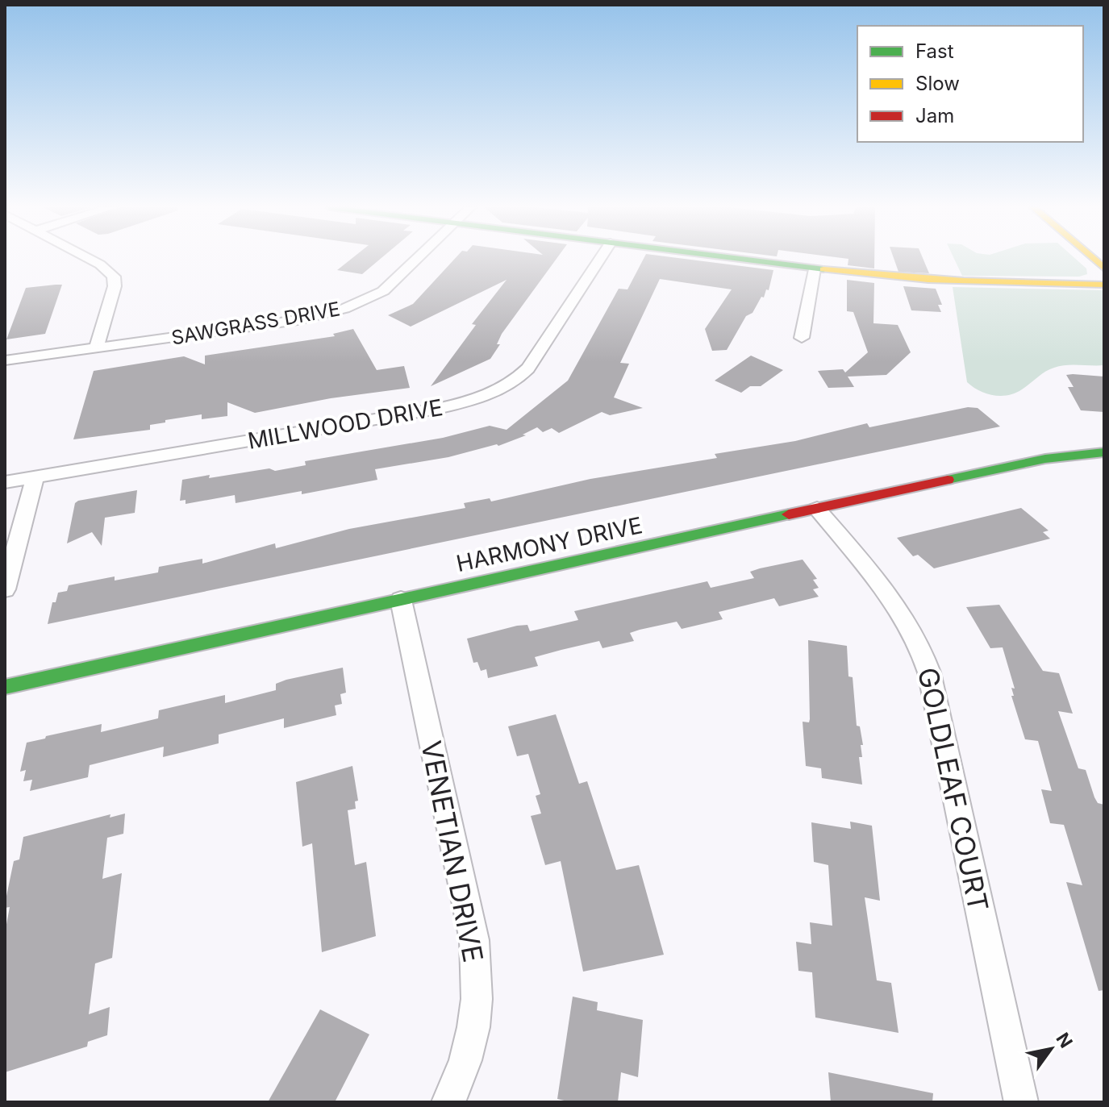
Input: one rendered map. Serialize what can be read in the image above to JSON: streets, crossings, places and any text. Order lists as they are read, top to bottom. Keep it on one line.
{"streets":{"street":["SAWGRASS DRIVE","MILLWOOD DRIVE","HARMONY DRIVE","GOLDLEAF COURT","VENETIAN DRIVE"]},"crossings":[["HARMONY DRIVE","GOLDLEAF COURT"],["HARMONY DRIVE","VENETIAN DRIVE"]],"legend":["Fast","Slow","Jam"],"north":"top right"}
